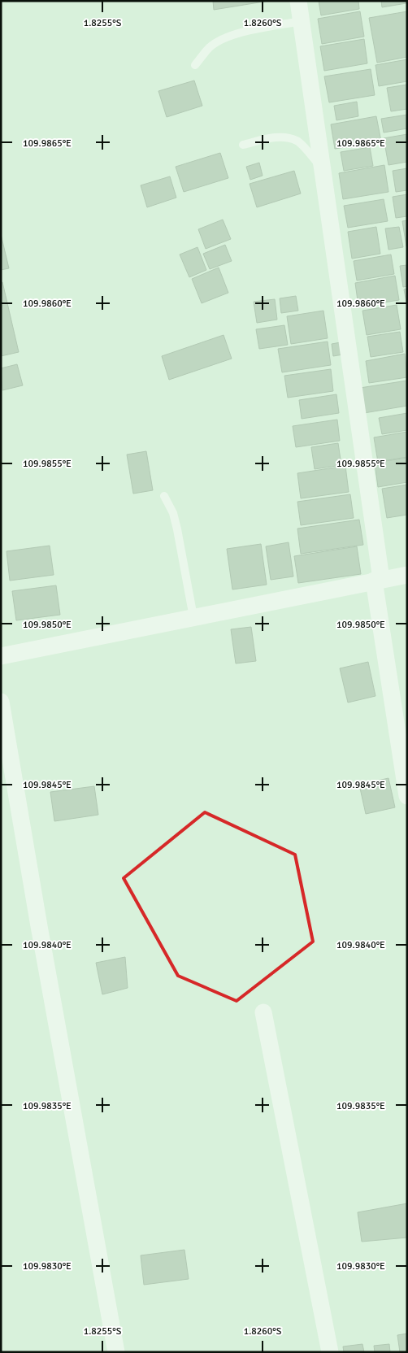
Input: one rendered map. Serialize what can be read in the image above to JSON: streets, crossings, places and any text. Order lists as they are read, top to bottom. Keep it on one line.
{"coordinates":["1.8255°S","1.8260°S","109.9865°E","109.9860°E","109.9855°E","109.9850°E","109.9845°E","109.9840°E","109.9835°E","109.9830°E"]}
